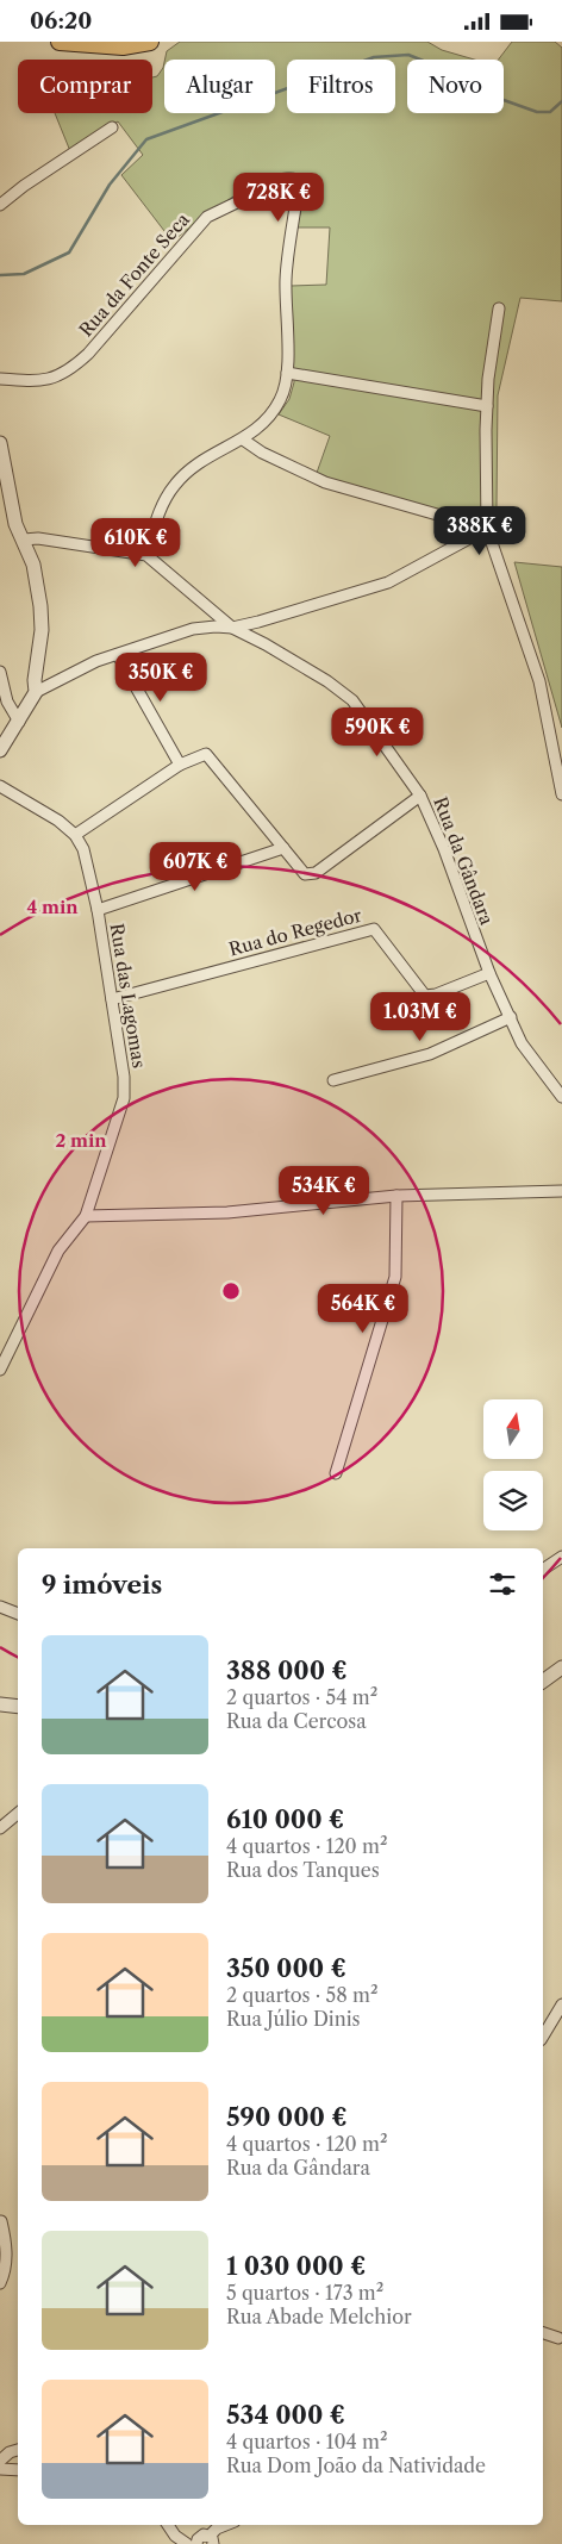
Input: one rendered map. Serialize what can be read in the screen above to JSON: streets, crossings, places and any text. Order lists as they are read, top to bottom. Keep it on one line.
{"streets":{"street":["Rua da Fonte Seca","Rua da Gândara","Rua do Regedor","Rua das Lagomas"]},"crossings":[["Rua da Gândara","Rua do Regedor"],["Rua do Regedor","Rua das Lagomas"]],"north":"top","page":{"status":"06:20","chip":["Comprar","Alugar","Filtros","Novo"],"price":["728K €","388K €","610K €","350K €","590K €","607K €","1.03M €","534K €","564K €"],"heading":"9 imóveis","list":[{"name":"388 000 €","note":"2 quartos · 54 m² · Rua da Cercosa"},{"name":"610 000 €","note":"4 quartos · 120 m² · Rua dos Tanques"},{"name":"350 000 €","note":"2 quartos · 58 m² · Rua Júlio Dinis"},{"name":"590 000 €","note":"4 quartos · 120 m² · Rua da Gândara"},{"name":"1 030 000 €","note":"5 quartos · 173 m² · Rua Abade Melchior"},{"name":"534 000 €","note":"4 quartos · 104 m² · Rua Dom João da Natividade"}]},"rings":["4 min","2 min"]}
